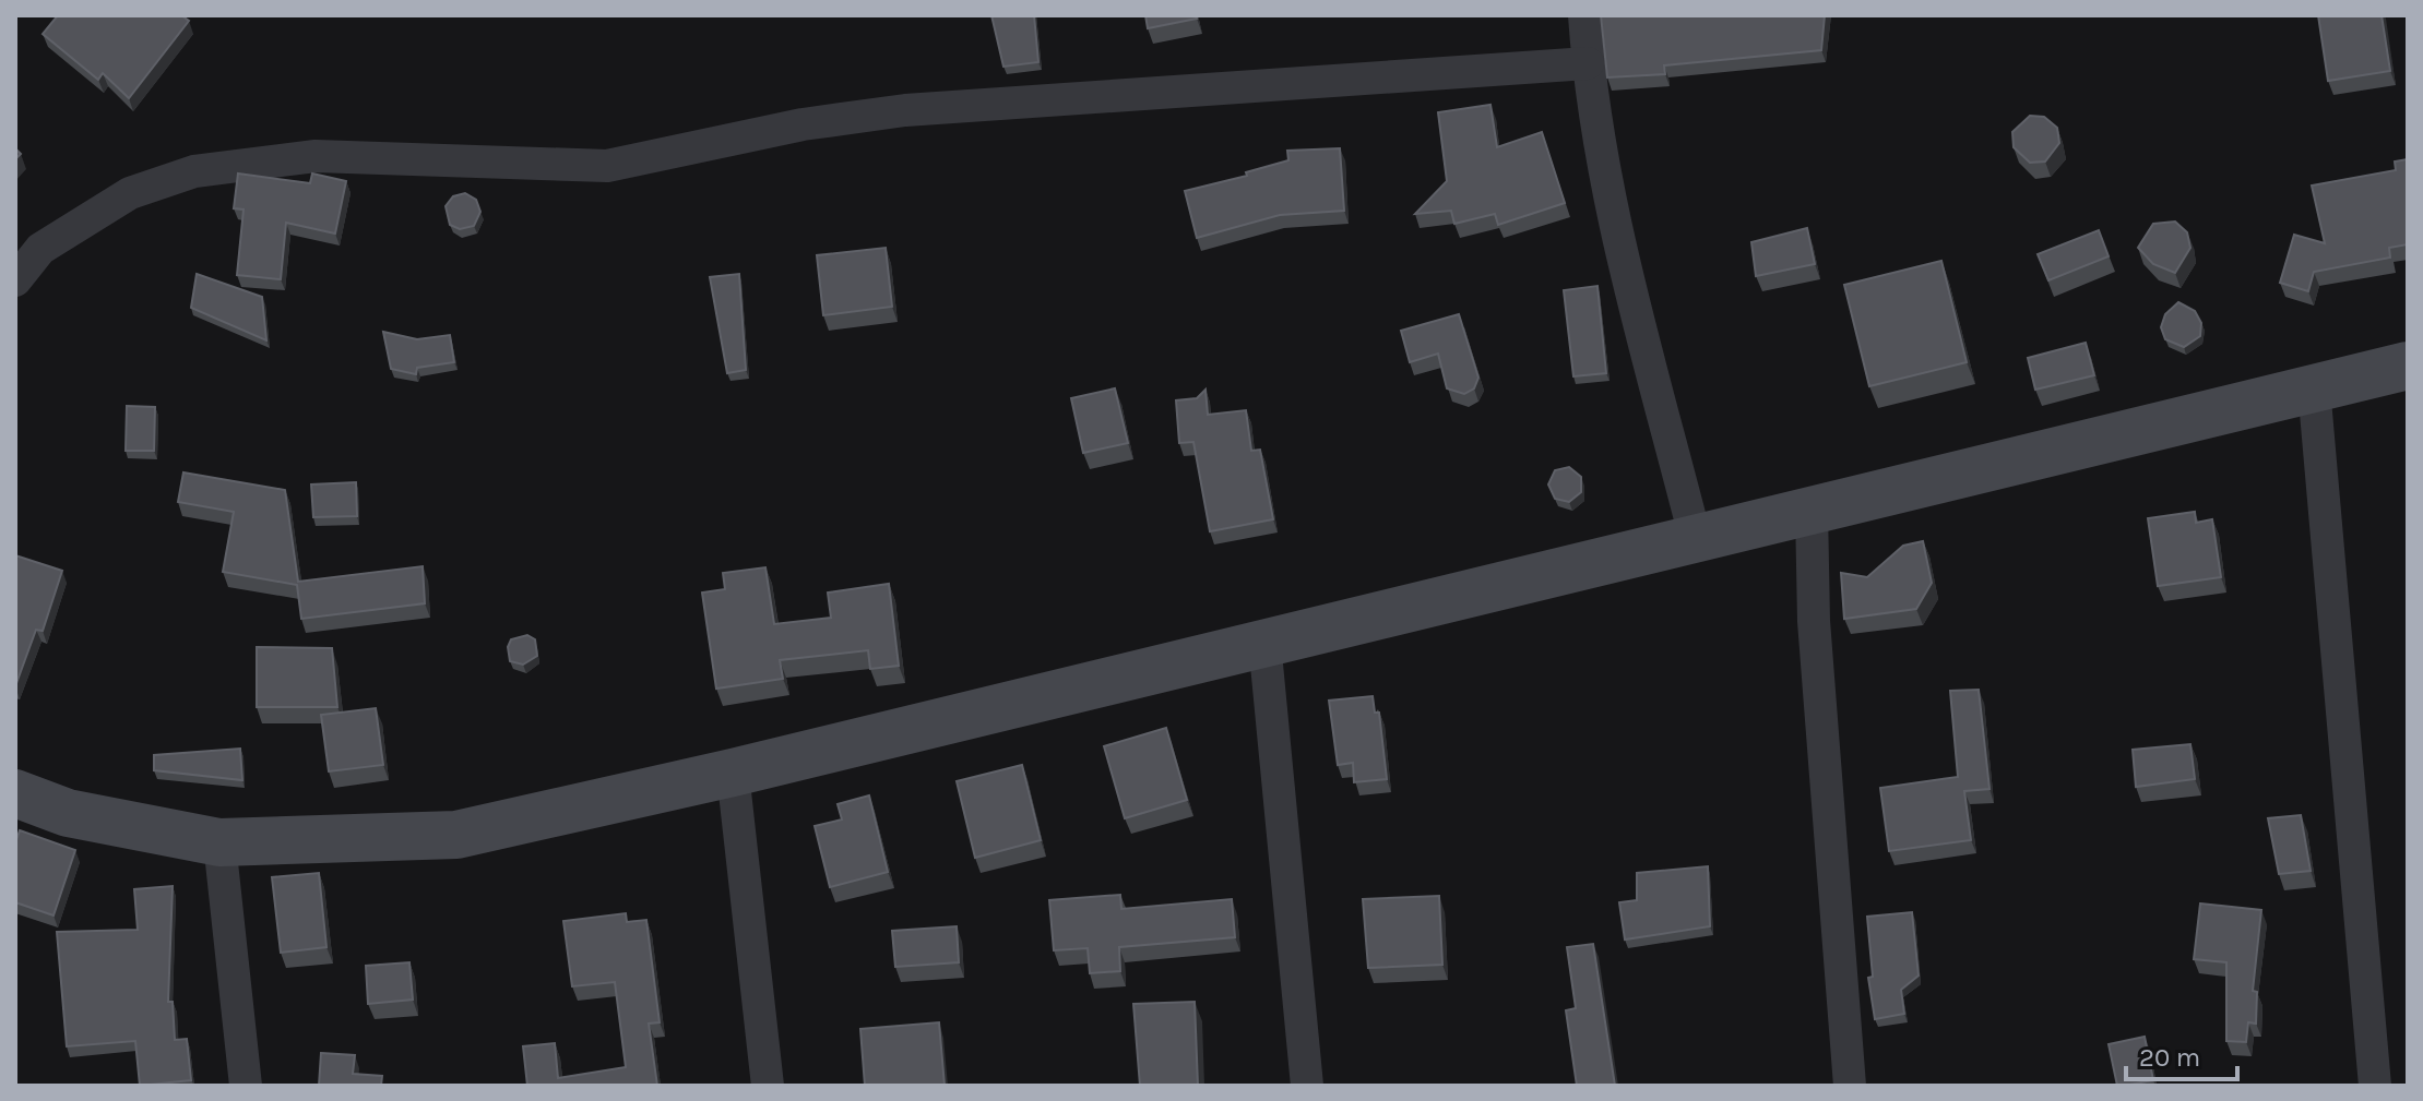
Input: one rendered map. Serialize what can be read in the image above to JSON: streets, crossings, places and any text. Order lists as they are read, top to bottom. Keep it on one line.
{"scale_bar":"20 m"}
